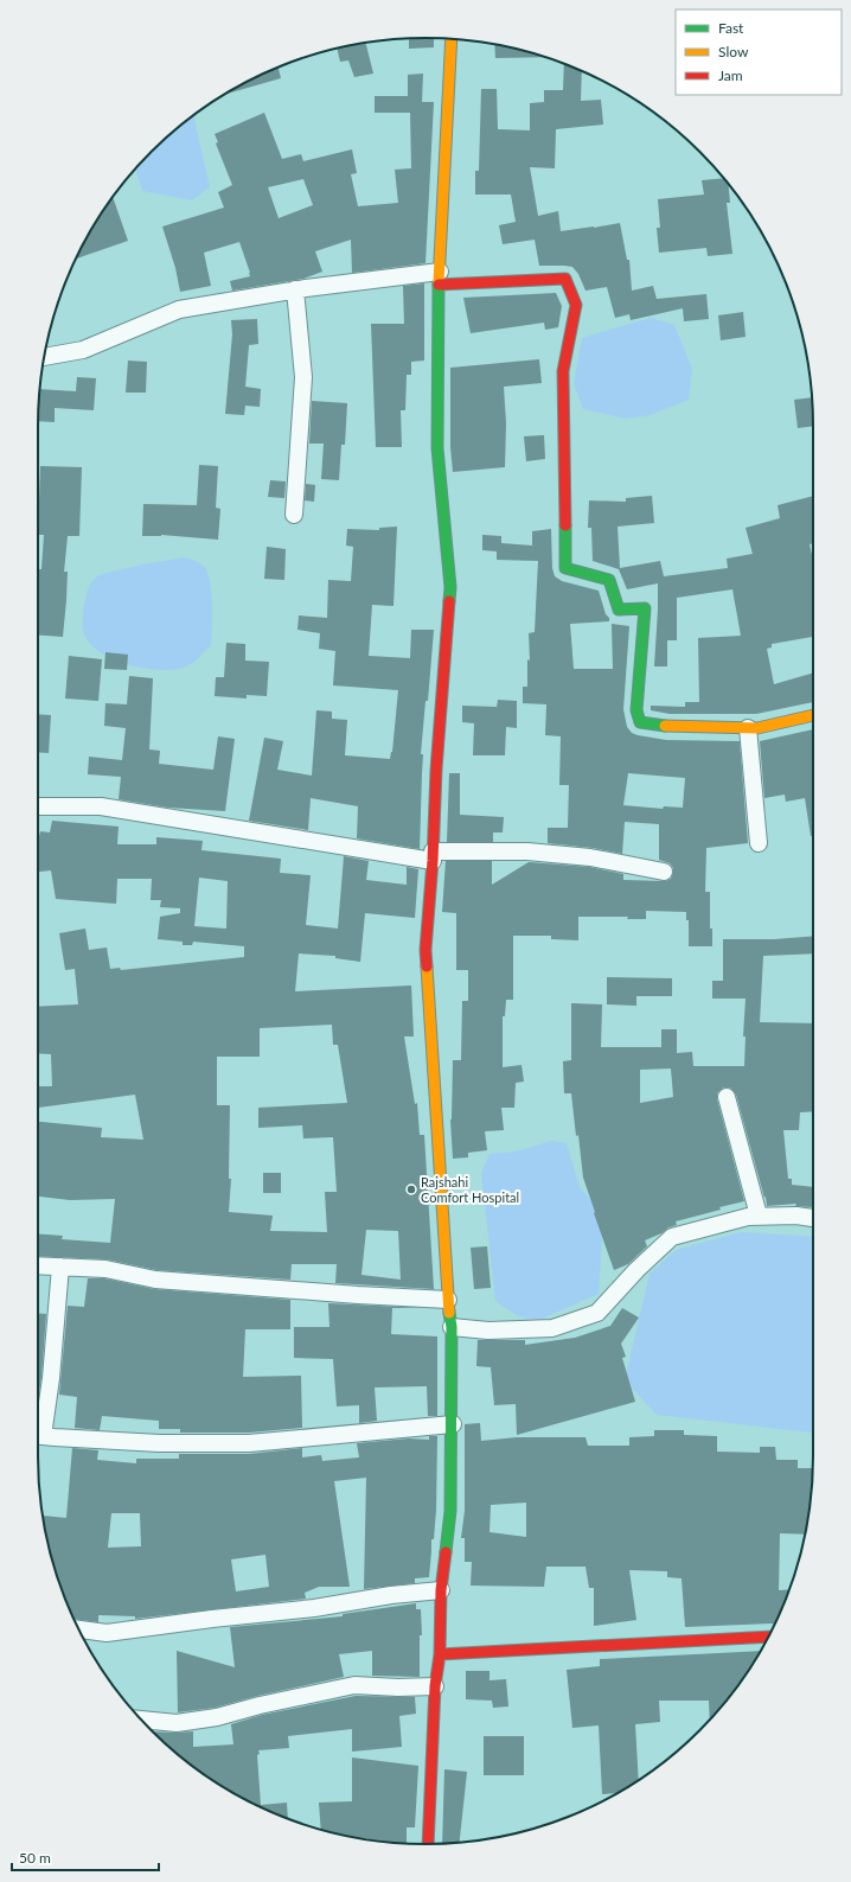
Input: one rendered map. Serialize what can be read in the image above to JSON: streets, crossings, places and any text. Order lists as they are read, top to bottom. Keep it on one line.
{"places":["Rajshahi Comfort Hospital"],"legend":["Fast","Slow","Jam"],"scale_bar":"50 m"}
